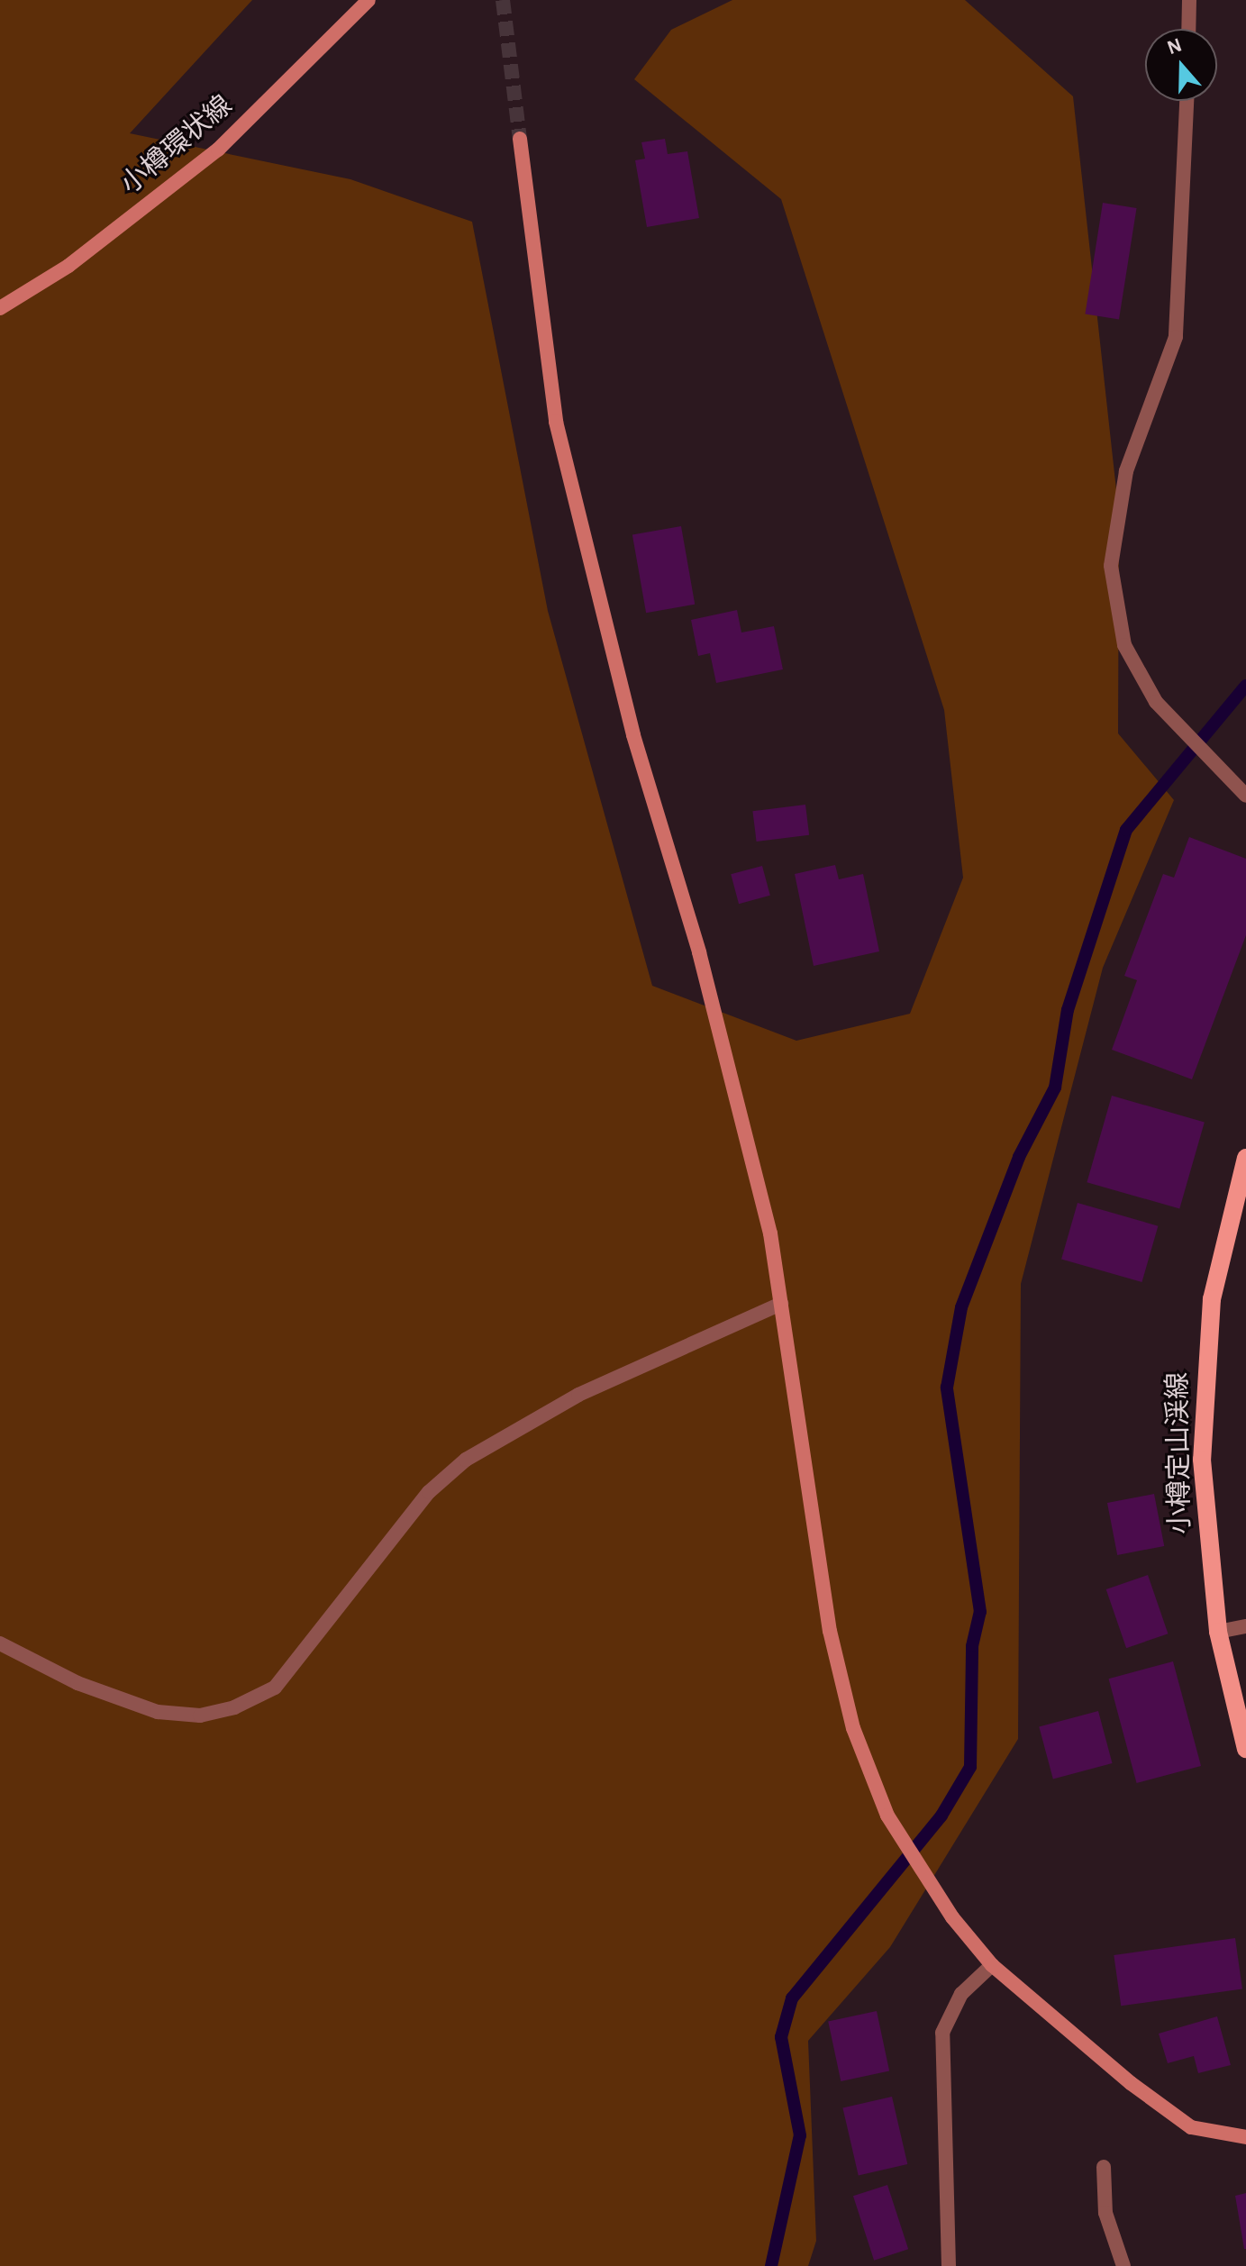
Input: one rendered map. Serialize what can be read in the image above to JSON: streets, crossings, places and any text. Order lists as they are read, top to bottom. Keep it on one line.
{"streets":{"main road":["小樽定山渓線"],"street":["小樽環状線"]},"north":"top"}
